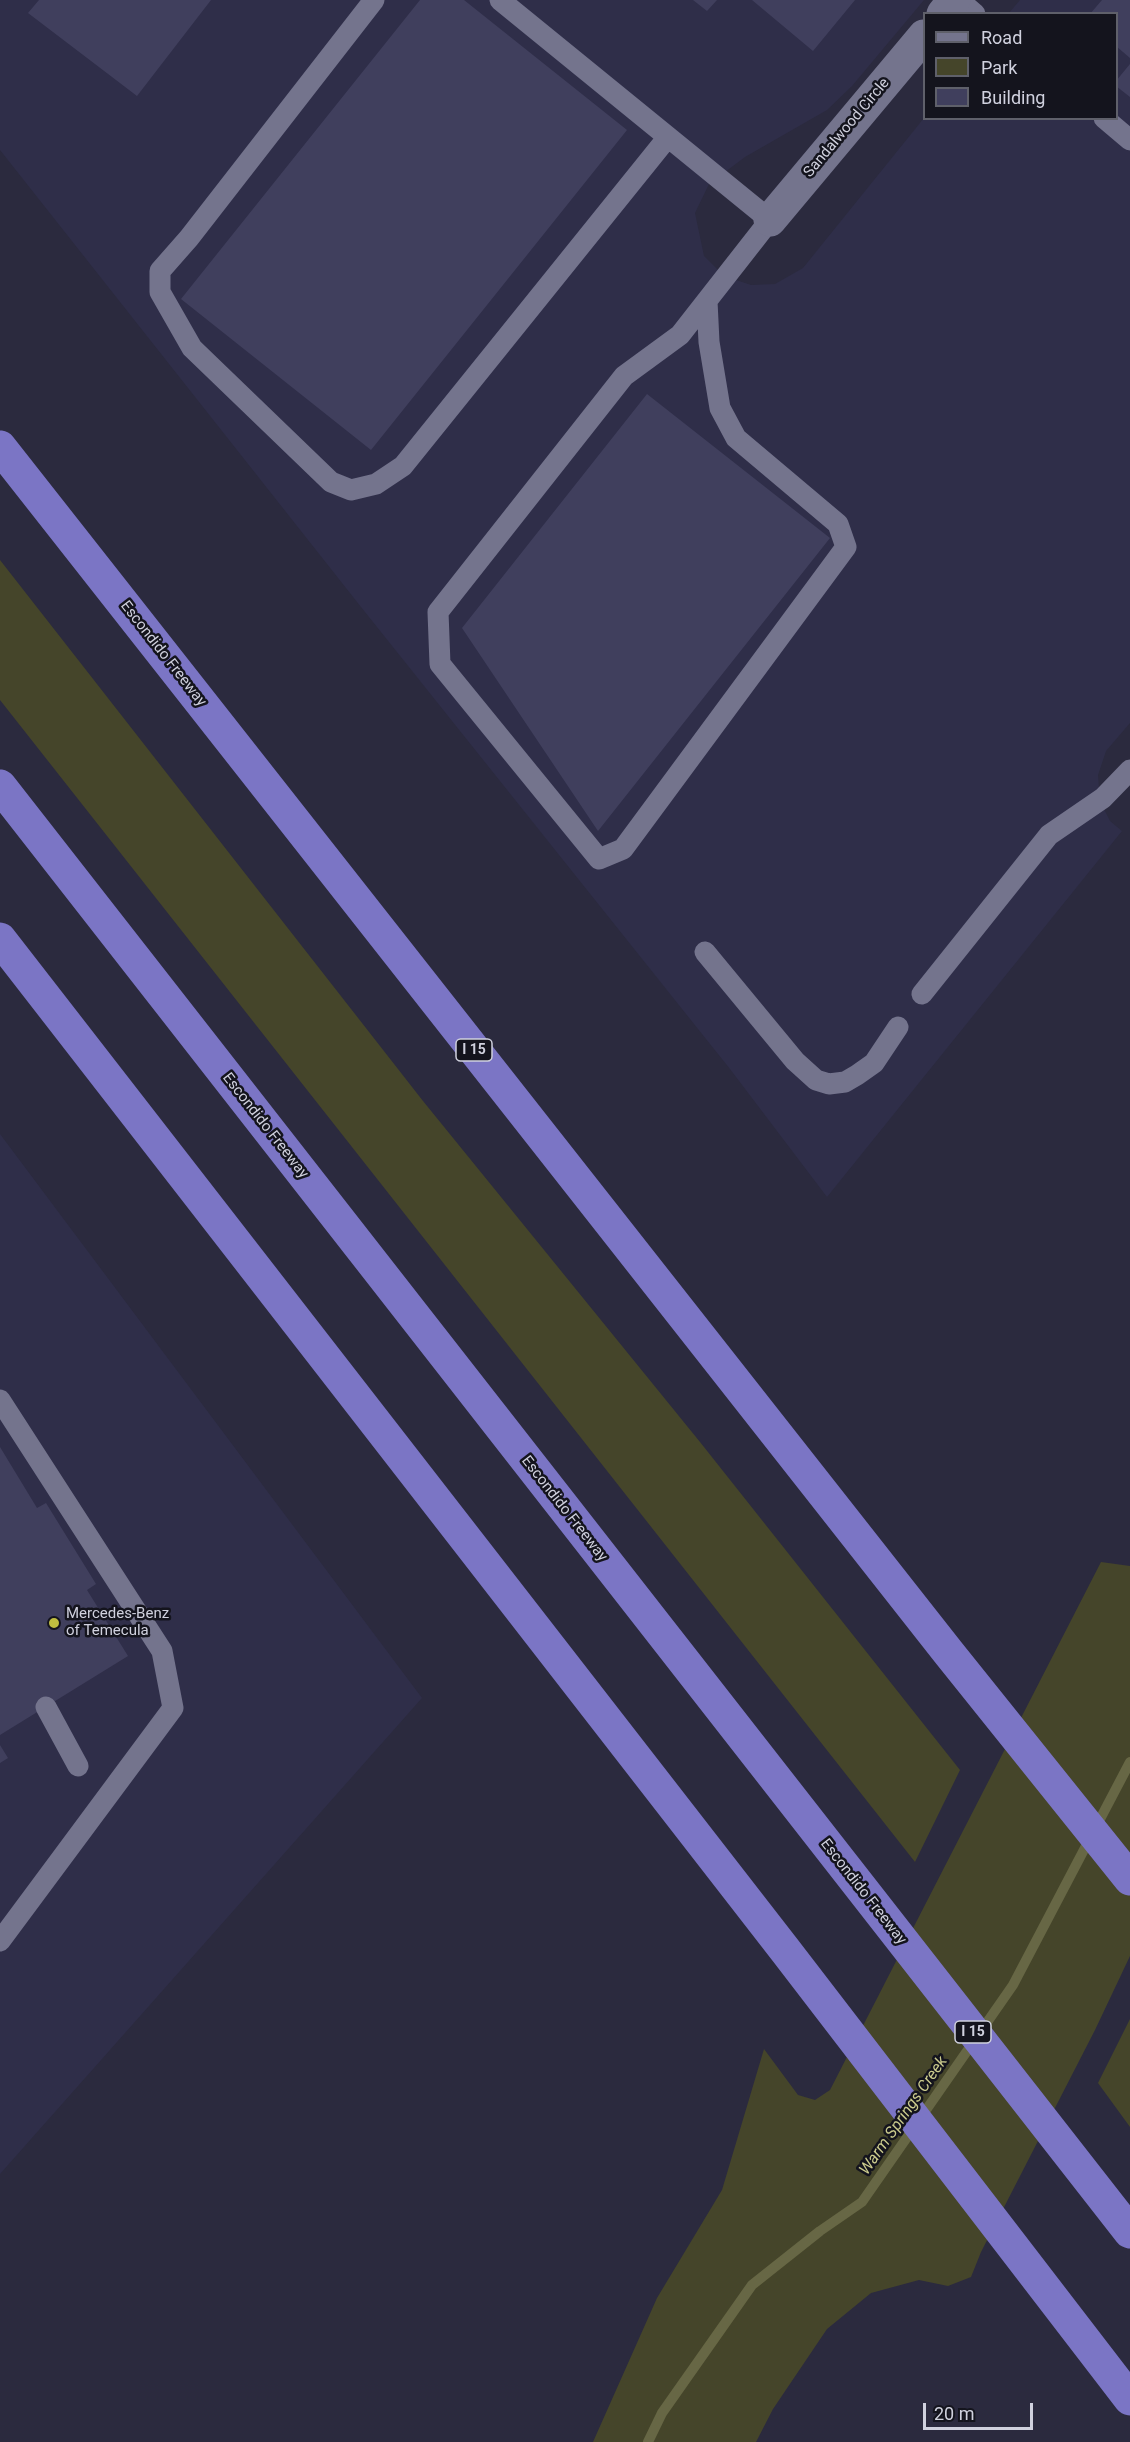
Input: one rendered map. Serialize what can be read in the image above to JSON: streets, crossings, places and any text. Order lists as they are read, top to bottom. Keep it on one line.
{"streets":{"highway":["Escondido Freeway","I 15"],"street":["Sandalwood Circle"]},"water":["Warm Springs Creek"],"places":["Mercedes-Benz of Temecula"],"legend":["Road","Park","Building"],"scale_bar":"20 m"}
